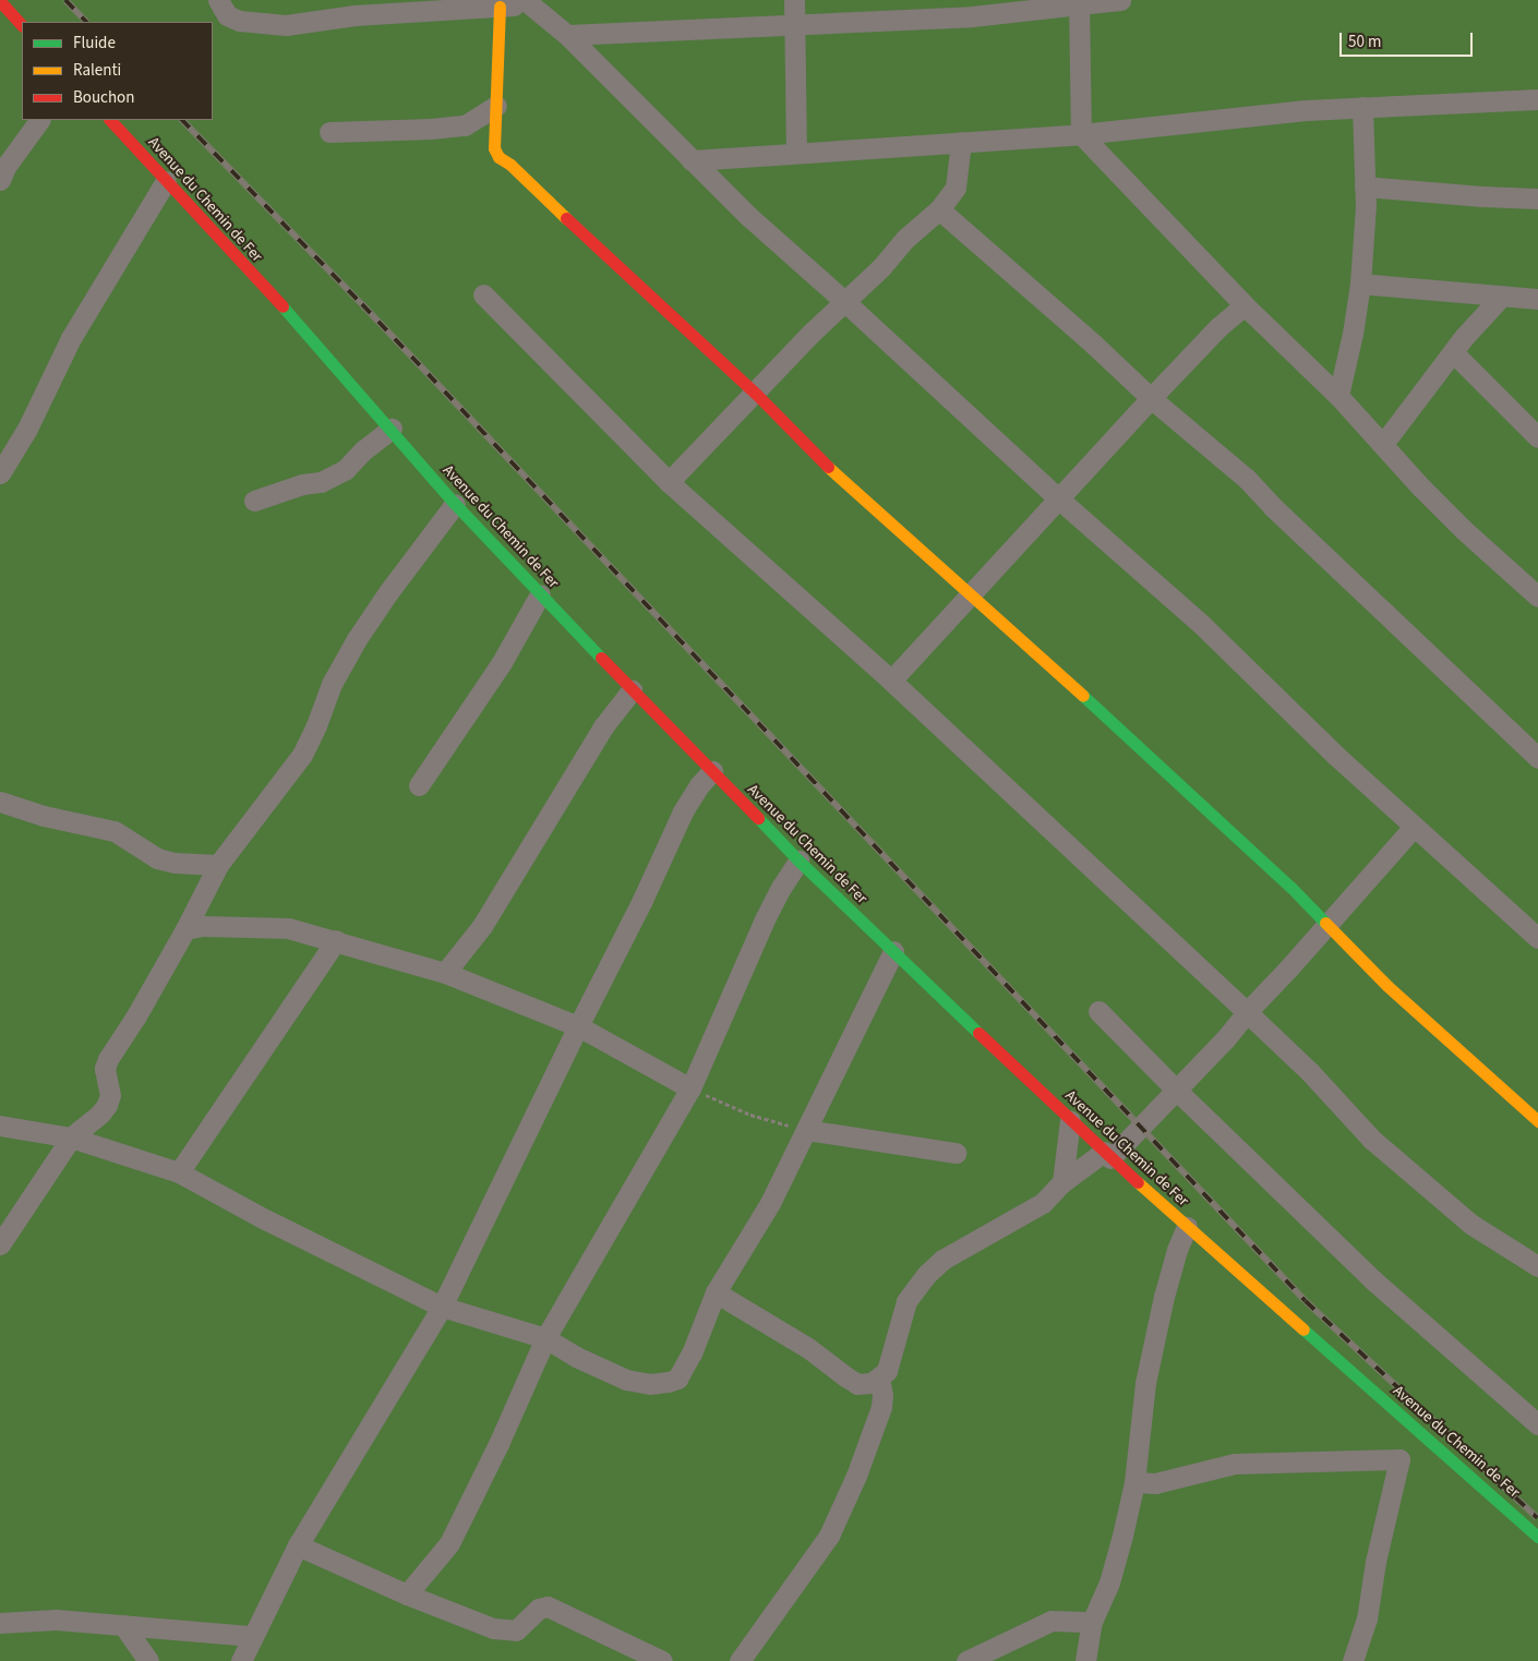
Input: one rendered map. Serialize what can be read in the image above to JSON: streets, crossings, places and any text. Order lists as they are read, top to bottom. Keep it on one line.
{"streets":{"street":["Avenue du Chemin de Fer"]},"legend":["Fluide","Ralenti","Bouchon"],"scale_bar":"50 m"}
